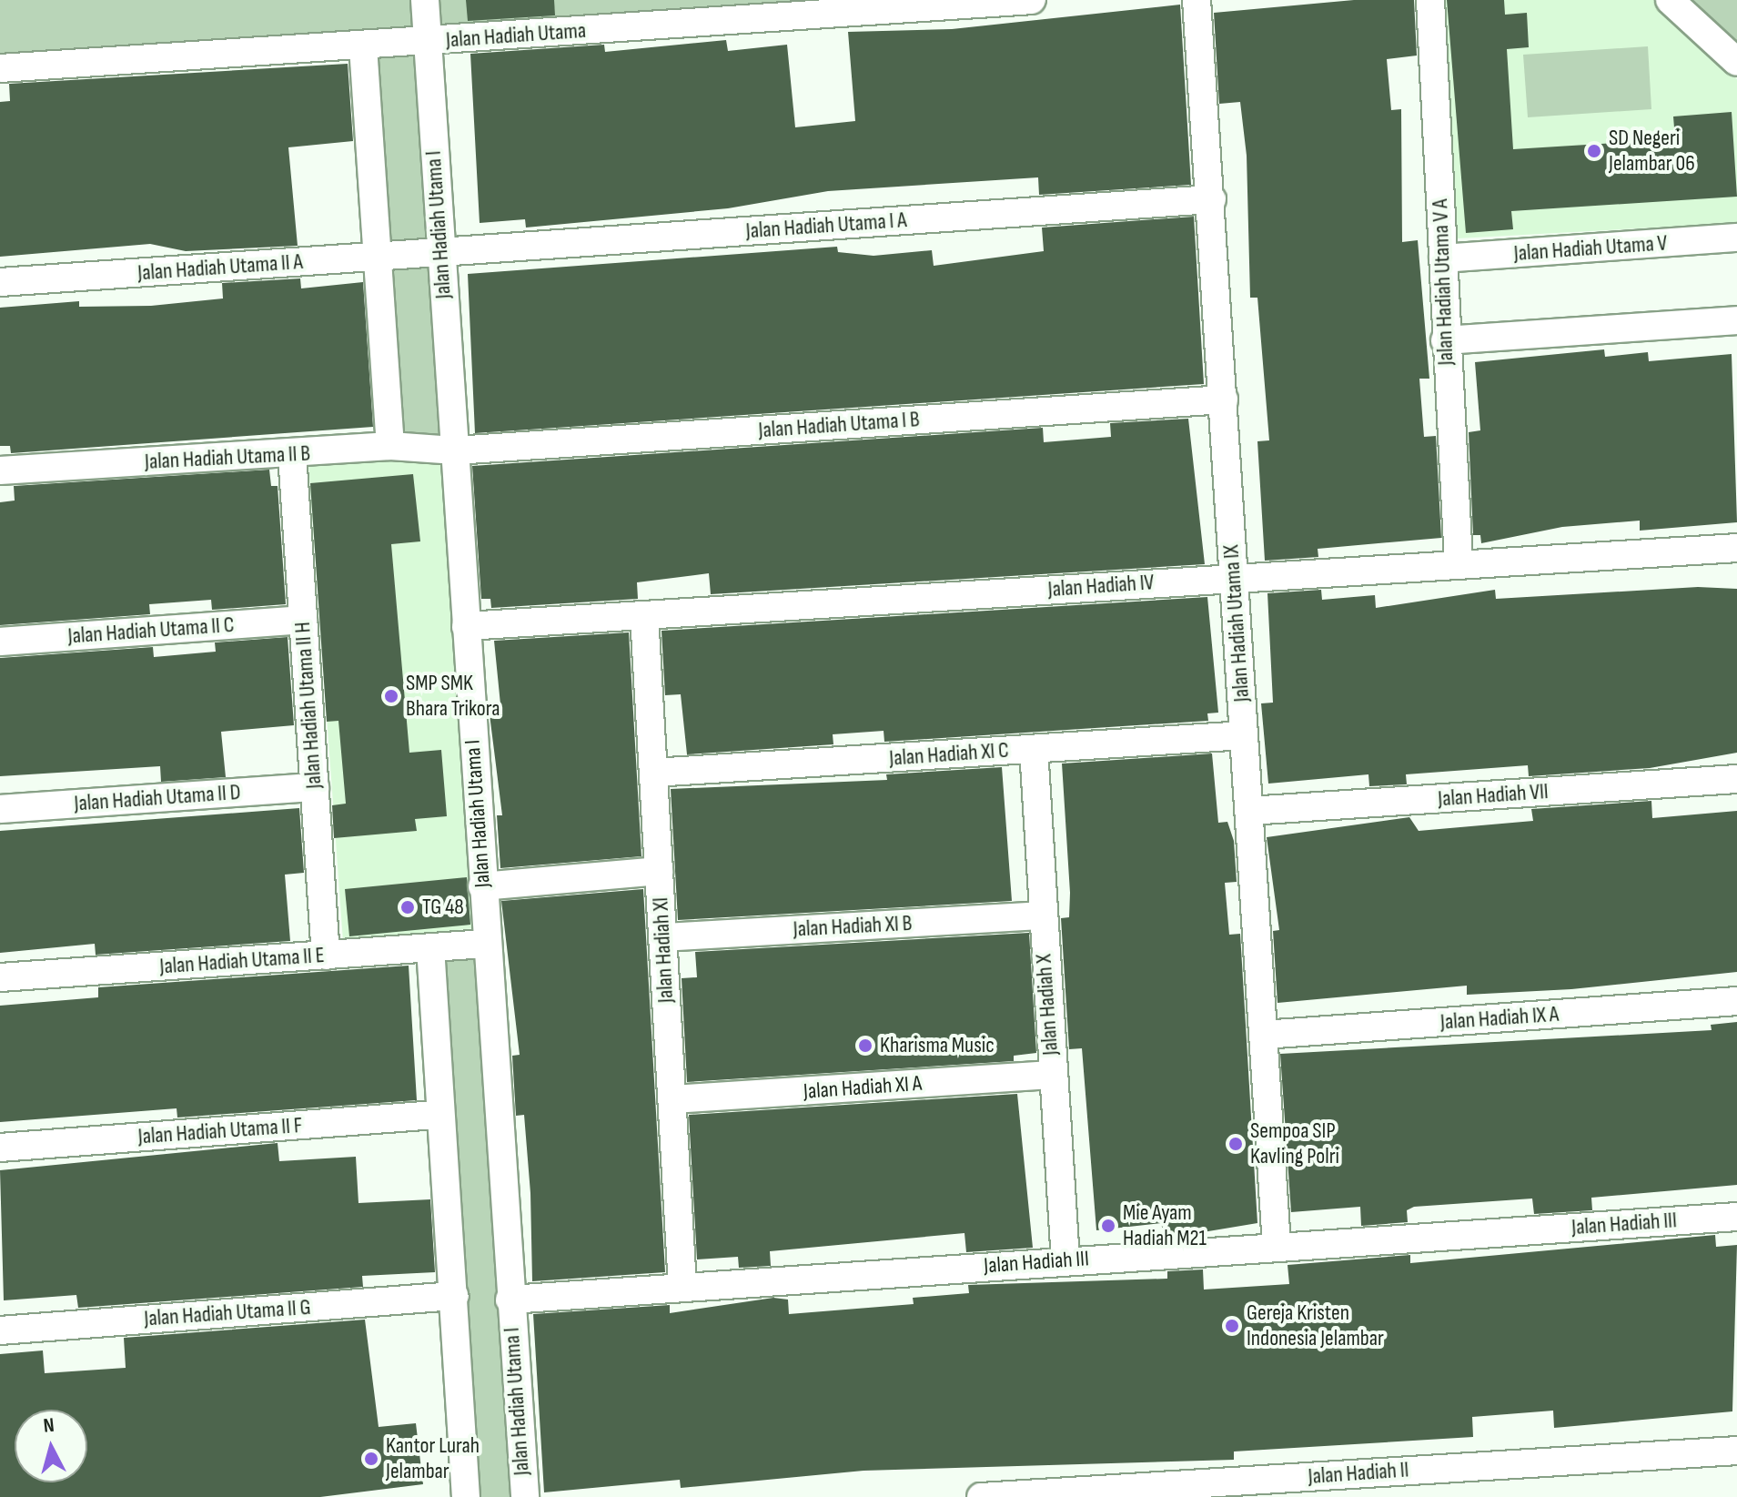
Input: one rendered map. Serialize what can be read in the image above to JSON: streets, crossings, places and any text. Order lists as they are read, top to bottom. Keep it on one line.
{"streets":{"street":["Jalan Hadiah Utama","Jalan Hadiah Utama I","Jalan Hadiah Utama I A","Jalan Hadiah Utama V","Jalan Hadiah Utama II A","Jalan Hadiah Utama V A","Jalan Hadiah Utama I B","Jalan Hadiah Utama II B","Jalan Hadiah IV","Jalan Hadiah Utama IX","Jalan Hadiah Utama II C","Jalan Hadiah Utama II H","Jalan Hadiah XI C","Jalan Hadiah VII","Jalan Hadiah Utama II D","Jalan Hadiah XI B","Jalan Hadiah XI","Jalan Hadiah Utama II E","Jalan Hadiah X","Jalan Hadiah IX A","Jalan Hadiah XI A","Jalan Hadiah Utama II F","Jalan Hadiah III","Jalan Hadiah Utama II G","Jalan Hadiah II"]},"crossings":[["Jalan Hadiah Utama","Jalan Hadiah Utama I"],["Jalan Hadiah Utama I","Jalan Hadiah Utama I A"],["Jalan Hadiah Utama I","Jalan Hadiah Utama II A"],["Jalan Hadiah Utama I","Jalan Hadiah Utama I B"],["Jalan Hadiah Utama I","Jalan Hadiah Utama II B"],["Jalan Hadiah Utama I","Jalan Hadiah IV"],["Jalan Hadiah Utama I","Jalan Hadiah Utama II E"],["Jalan Hadiah Utama I","Jalan Hadiah III"],["Jalan Hadiah Utama I A","Jalan Hadiah Utama II A"],["Jalan Hadiah Utama I A","Jalan Hadiah Utama IX"],["Jalan Hadiah Utama V","Jalan Hadiah Utama V A"],["Jalan Hadiah Utama V A","Jalan Hadiah IV"],["Jalan Hadiah Utama I B","Jalan Hadiah Utama II B"],["Jalan Hadiah Utama I B","Jalan Hadiah Utama IX"],["Jalan Hadiah Utama II B","Jalan Hadiah Utama II H"],["Jalan Hadiah IV","Jalan Hadiah Utama IX"],["Jalan Hadiah IV","Jalan Hadiah XI"],["Jalan Hadiah Utama IX","Jalan Hadiah XI C"],["Jalan Hadiah Utama IX","Jalan Hadiah VII"],["Jalan Hadiah Utama IX","Jalan Hadiah IX A"],["Jalan Hadiah Utama IX","Jalan Hadiah III"],["Jalan Hadiah Utama II C","Jalan Hadiah Utama II H"],["Jalan Hadiah Utama II H","Jalan Hadiah Utama II D"],["Jalan Hadiah Utama II H","Jalan Hadiah Utama II E"],["Jalan Hadiah XI C","Jalan Hadiah XI"],["Jalan Hadiah XI C","Jalan Hadiah X"],["Jalan Hadiah XI B","Jalan Hadiah XI"],["Jalan Hadiah XI B","Jalan Hadiah X"],["Jalan Hadiah XI","Jalan Hadiah XI A"],["Jalan Hadiah XI","Jalan Hadiah III"],["Jalan Hadiah X","Jalan Hadiah XI A"],["Jalan Hadiah X","Jalan Hadiah III"]],"places":["SD Negeri Jelambar 06","SMP SMK Bhara Trikora","TG 48","Kharisma Music","Sempoa SIP Kavling Polri","Mie Ayam Hadiah M21","Gereja Kristen Indonesia Jelambar","Kantor Lurah Jelambar"],"north":"top"}
